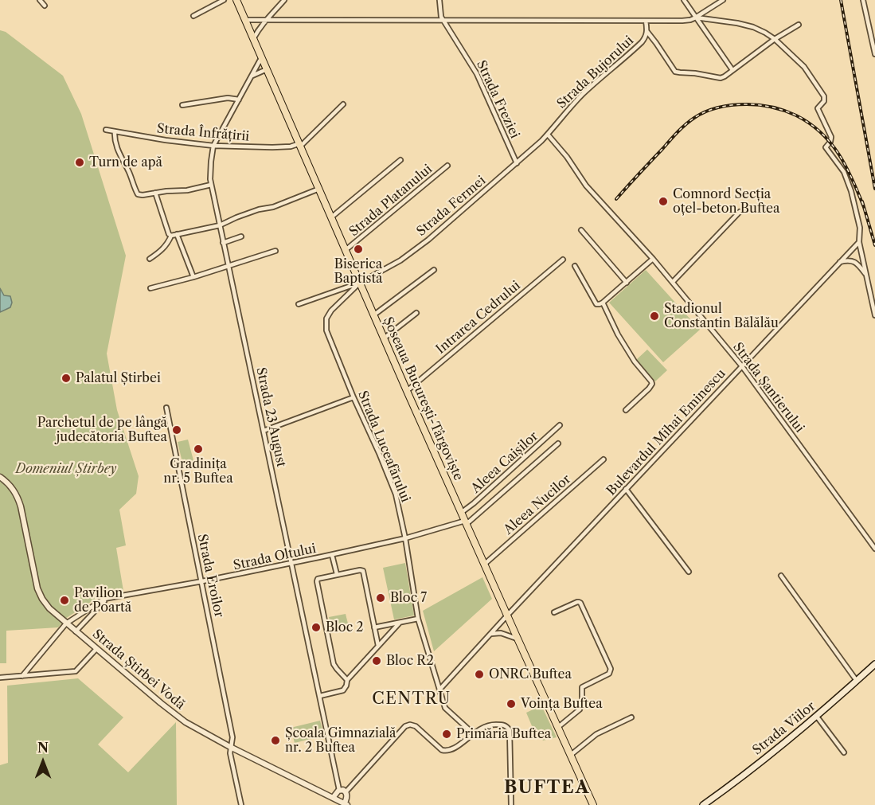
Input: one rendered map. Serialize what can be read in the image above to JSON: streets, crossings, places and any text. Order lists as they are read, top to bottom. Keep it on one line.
{"streets":{"main road":["Șoseaua București-Târgoviște","Strada Viilor"],"street":["Strada Bujorului","Strada Freziei","Strada Înfrățirii","Strada Platanului","Strada Fermei","Intrarea Cedrului","Strada Șantierului","Strada 23 August","Bulevardul Mihai Eminescu","Strada Luceafărului","Aleea Caișilor","Aleea Nucilor","Strada Oltului","Strada Eroilor","Strada Știrbei Vodă"]},"crossings":[["Strada Bujorului","Strada Fermei"],["Strada Bujorului","Strada Șantierului"],["Strada Freziei","Strada Fermei"],["Strada Înfrățirii","Șoseaua București-Târgoviște"],["Strada Înfrățirii","Strada 23 August"],["Strada Platanului","Șoseaua București-Târgoviște"],["Strada Fermei","Strada Șantierului"],["Strada Fermei","Șoseaua București-Târgoviște"],["Strada Fermei","Strada Luceafărului"],["Intrarea Cedrului","Șoseaua București-Târgoviște"],["Strada Șantierului","Bulevardul Mihai Eminescu"],["Șoseaua București-Târgoviște","Strada 23 August"],["Șoseaua București-Târgoviște","Bulevardul Mihai Eminescu"],["Șoseaua București-Târgoviște","Strada Luceafărului"],["Șoseaua București-Târgoviște","Aleea Caișilor"],["Șoseaua București-Târgoviște","Aleea Nucilor"],["Șoseaua București-Târgoviște","Strada Oltului"],["Strada 23 August","Strada Oltului"],["Bulevardul Mihai Eminescu","Strada Luceafărului"],["Strada Luceafărului","Strada Oltului"],["Strada Oltului","Strada Eroilor"],["Strada Oltului","Strada Știrbei Vodă"],["Strada Eroilor","Strada Știrbei Vodă"]],"districts":["CENTRU","BUFTEA"],"parks":["Domeniul Știrbey"],"places":["Turn de apă","Comnord Secția oțel-beton Buftea","Biserica Baptistă","Stadionul Constantin Bălălău","Palatul Știrbei","Parchetul de pe lângă judecătoria Buftea","Gradinița nr. 5 Buftea","Bloc 7","Pavilion de Poartă","Bloc 2","Bloc R2","ONRC Buftea","Voința Buftea","Primăria Buftea","Școala Gimnazială nr. 2 Buftea"],"north":"top"}
